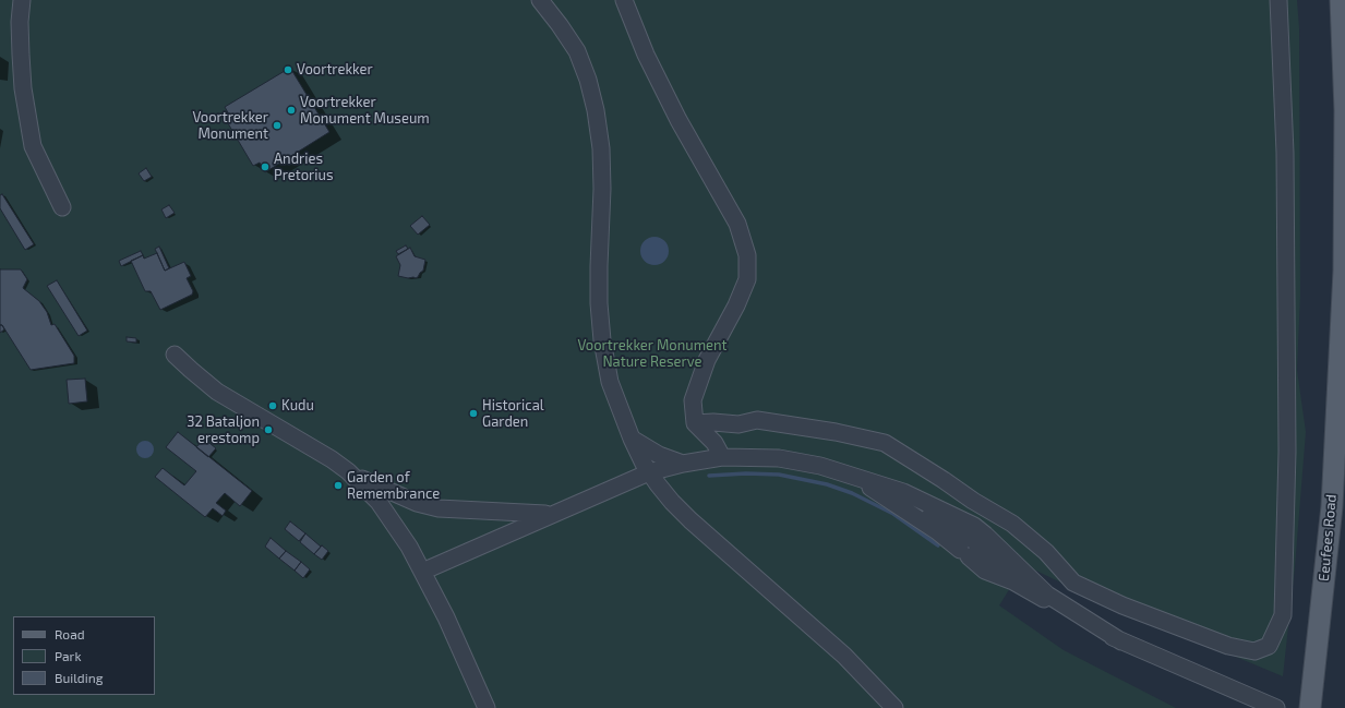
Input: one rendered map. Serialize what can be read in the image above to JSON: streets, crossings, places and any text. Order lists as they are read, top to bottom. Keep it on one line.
{"streets":{"main road":["Eeufees Road"]},"parks":["Voortrekker Monument Nature Reserve"],"places":["Voortrekker","Voortrekker Monument Museum","Voortrekker Monument","Andries Pretorius","Kudu","Historical Garden","32 Bataljon erestomp","Garden of Remembrance"],"legend":["Road","Park","Building"]}
